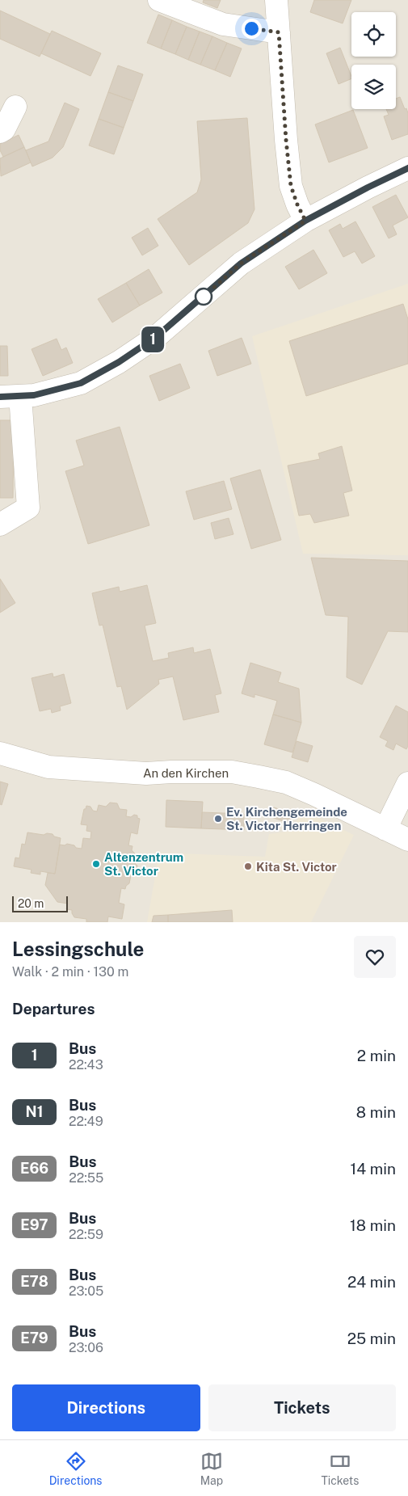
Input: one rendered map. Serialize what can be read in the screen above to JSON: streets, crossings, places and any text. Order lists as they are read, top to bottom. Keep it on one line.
{"streets":{"street":["An den Kirchen"]},"places":["Ev. Kirchengemeinde St. Victor Herringen","Altenzentrum St. Victor","Kita St. Victor"],"lines":["bus line 1"],"scale_bar":"20 m","page":{"on_map":"1","scale":"20 m","heading":[["Lessingschule","Walk · 2 min · 130 m"],"Departures"],"list":[{"mark":"1","name":"Bus","note":"22:43","value":"2 min"},{"mark":"N1","name":"Bus","note":"22:49","value":"8 min"},{"mark":"E66","name":"Bus","note":"22:55","value":"14 min"},{"mark":"E97","name":"Bus","note":"22:59","value":"18 min"},{"mark":"E78","name":"Bus","note":"23:05","value":"24 min"},{"mark":"E79","name":"Bus","note":"23:06","value":"25 min"}],"buttons":["Directions","Tickets"],"tabs":["Directions","Map","Tickets"]}}
